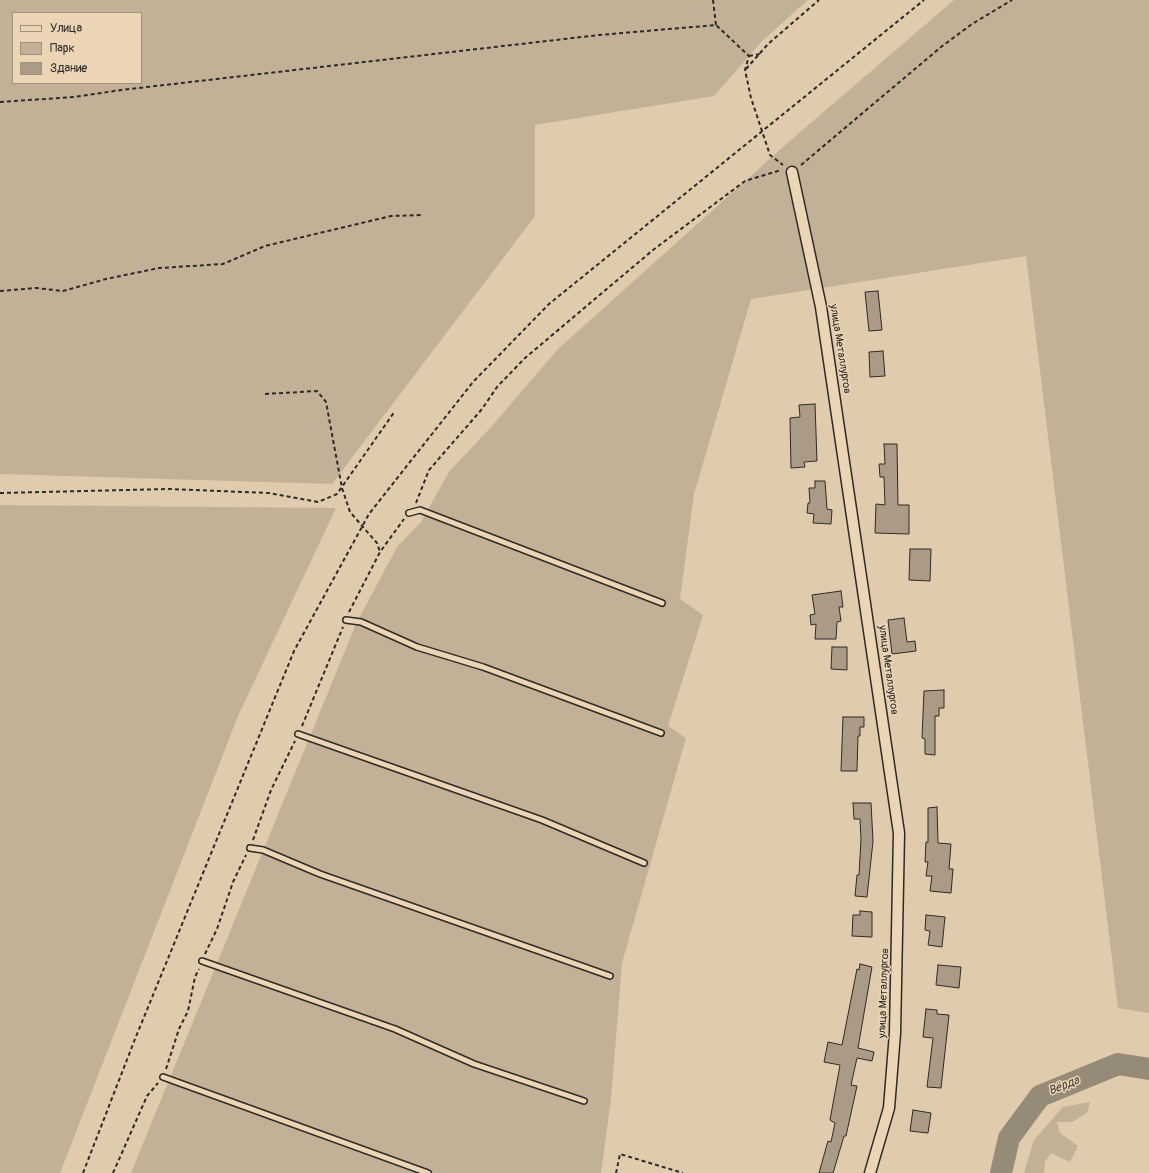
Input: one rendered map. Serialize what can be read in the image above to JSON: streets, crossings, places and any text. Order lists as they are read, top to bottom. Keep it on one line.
{"streets":{"street":["улица Металлургов"]},"water":["Вёрда"],"legend":["Улица","Парк","Здание"]}
